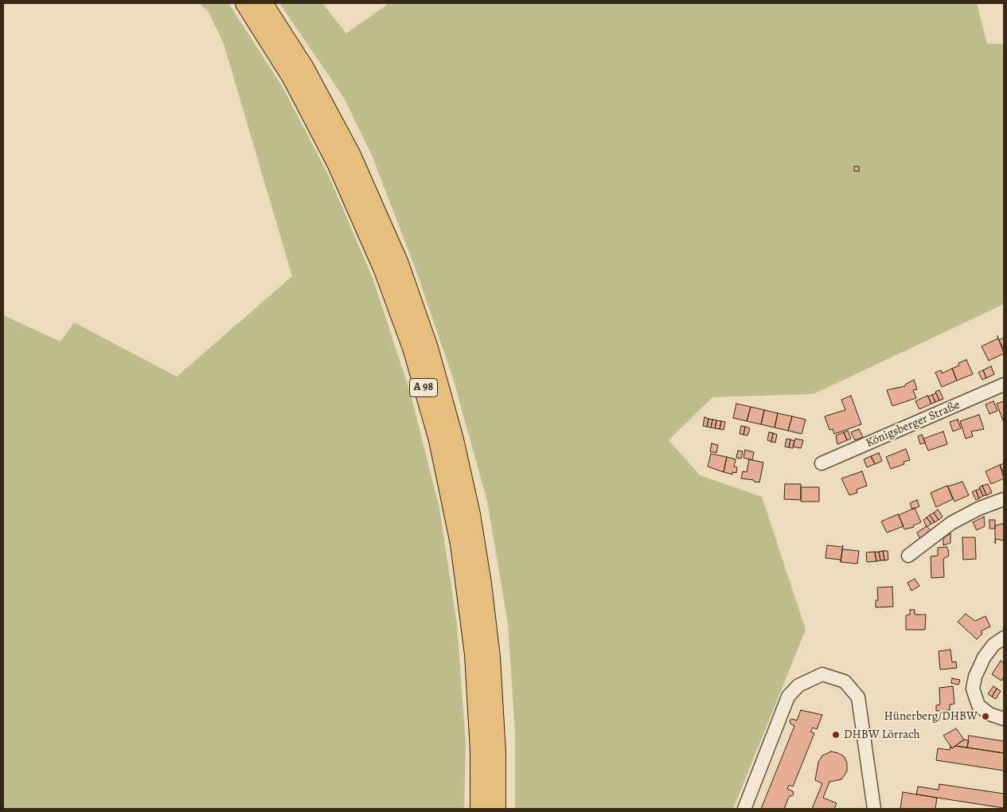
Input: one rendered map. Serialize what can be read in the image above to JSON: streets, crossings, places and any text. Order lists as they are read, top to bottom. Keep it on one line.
{"streets":{"highway":["A 98"],"street":["Königsberger Straße"]},"places":["Hünerberg/DHBW","DHBW Lörrach"]}
